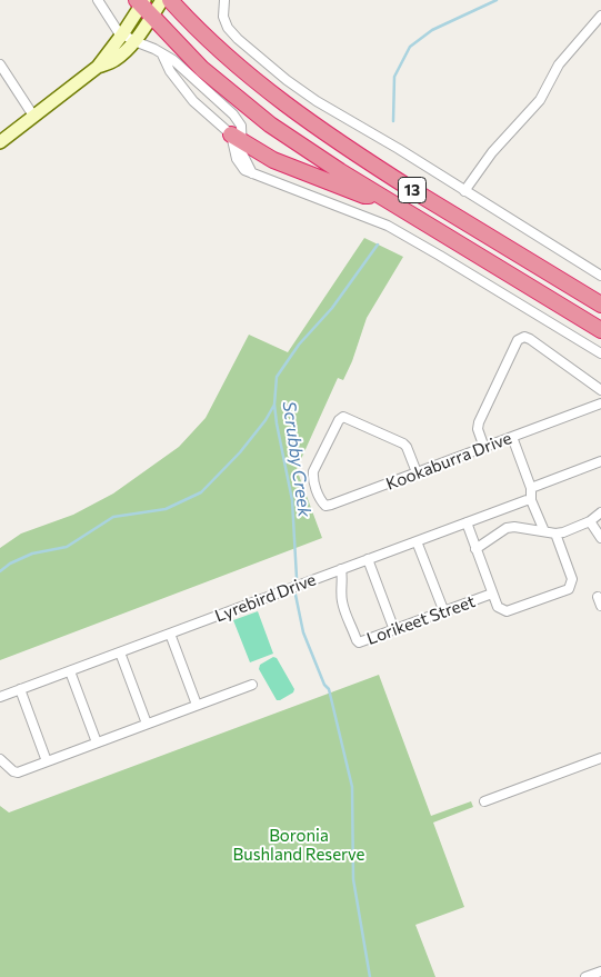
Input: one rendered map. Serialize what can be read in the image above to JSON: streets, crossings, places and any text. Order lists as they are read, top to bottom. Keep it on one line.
{"streets":{"highway":["13"],"street":["Kookaburra Drive","Lyrebird Drive","Lorikeet Street"]},"crossings":[["Lyrebird Drive","Lorikeet Street"]],"water":["Scrubby Creek"],"parks":["Boronia Bushland Reserve"]}
